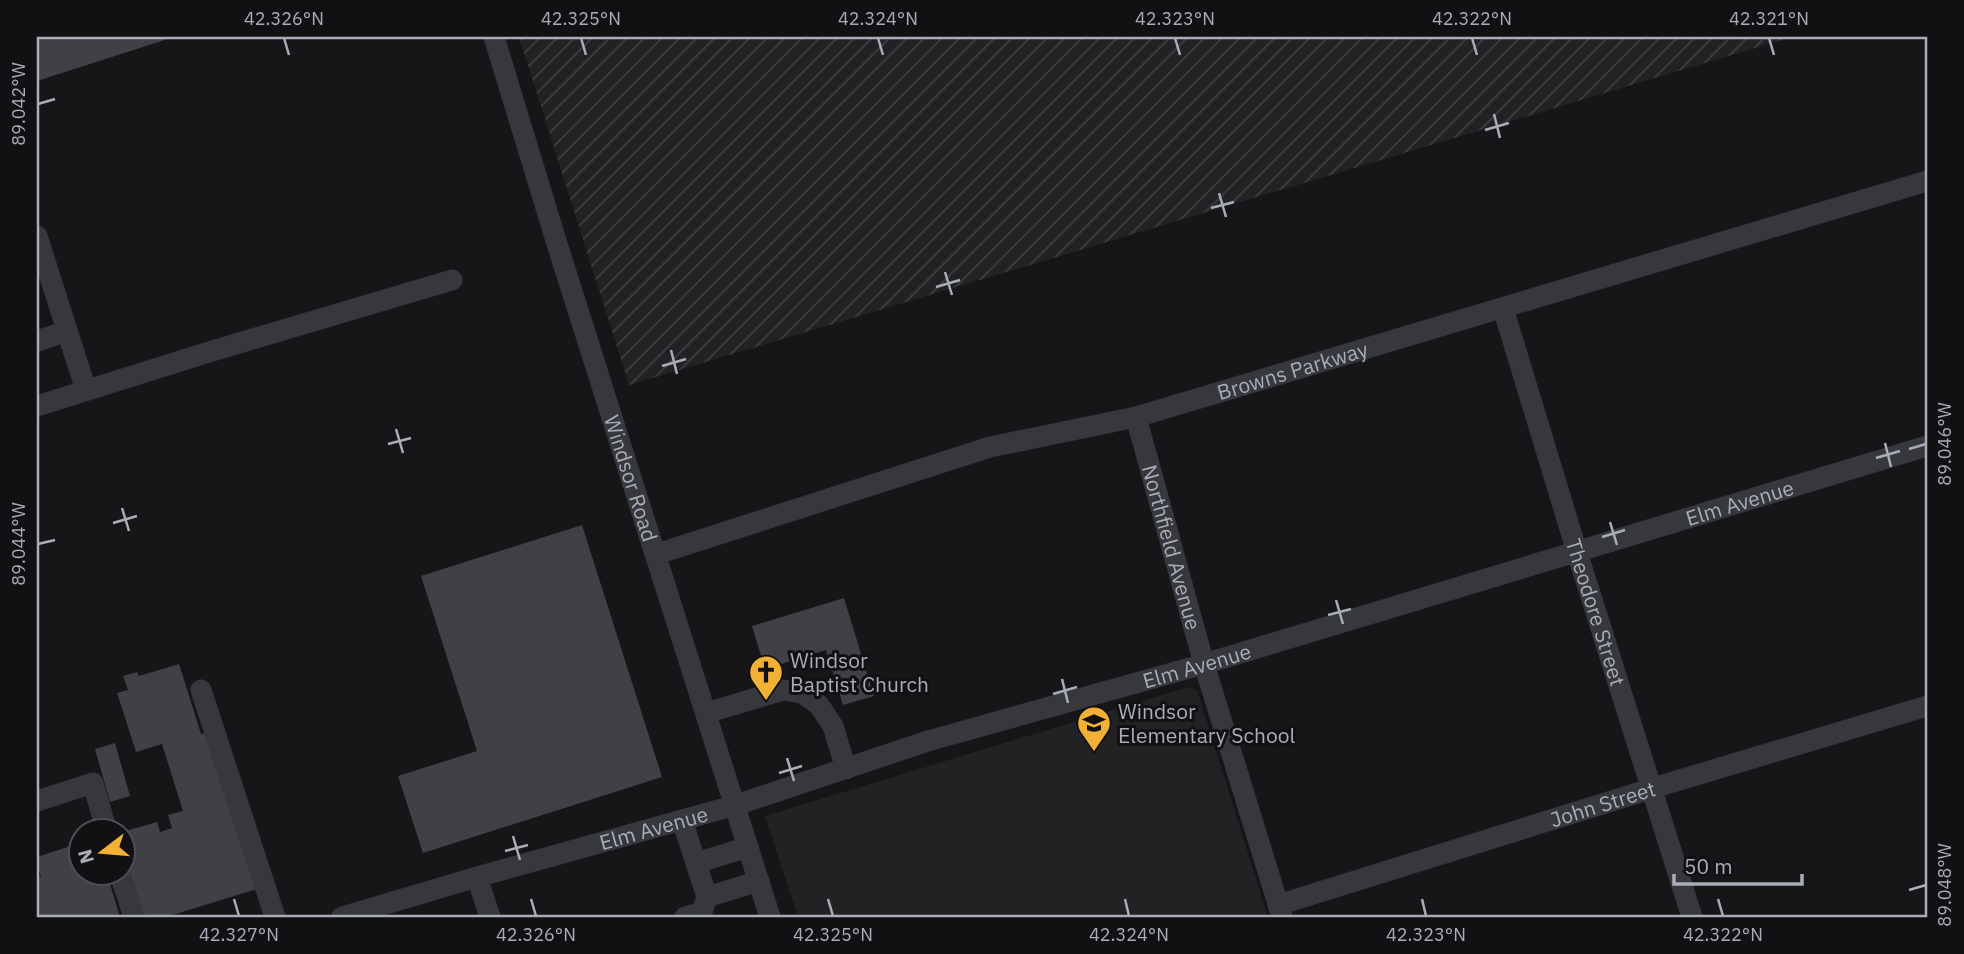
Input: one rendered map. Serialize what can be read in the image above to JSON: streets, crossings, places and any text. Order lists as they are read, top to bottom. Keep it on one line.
{"streets":{"street":["Browns Parkway","Windsor Road","Elm Avenue","Northfield Avenue","Theodore Street","John Street"]},"crossings":[["Browns Parkway","Windsor Road"],["Browns Parkway","Northfield Avenue"],["Browns Parkway","Theodore Street"],["Windsor Road","Elm Avenue"],["Elm Avenue","Northfield Avenue"],["Elm Avenue","Theodore Street"],["Northfield Avenue","John Street"],["Theodore Street","John Street"]],"places":{"church":["Windsor Baptist Church"],"school or university":["Windsor Elementary School"]},"scale_bar":"50 m","north":"left","coordinates":["42.326°N","42.325°N","42.324°N","42.323°N","42.322°N","42.321°N","89.042°W","89.046°W","89.044°W","89.048°W","42.327°N"]}
